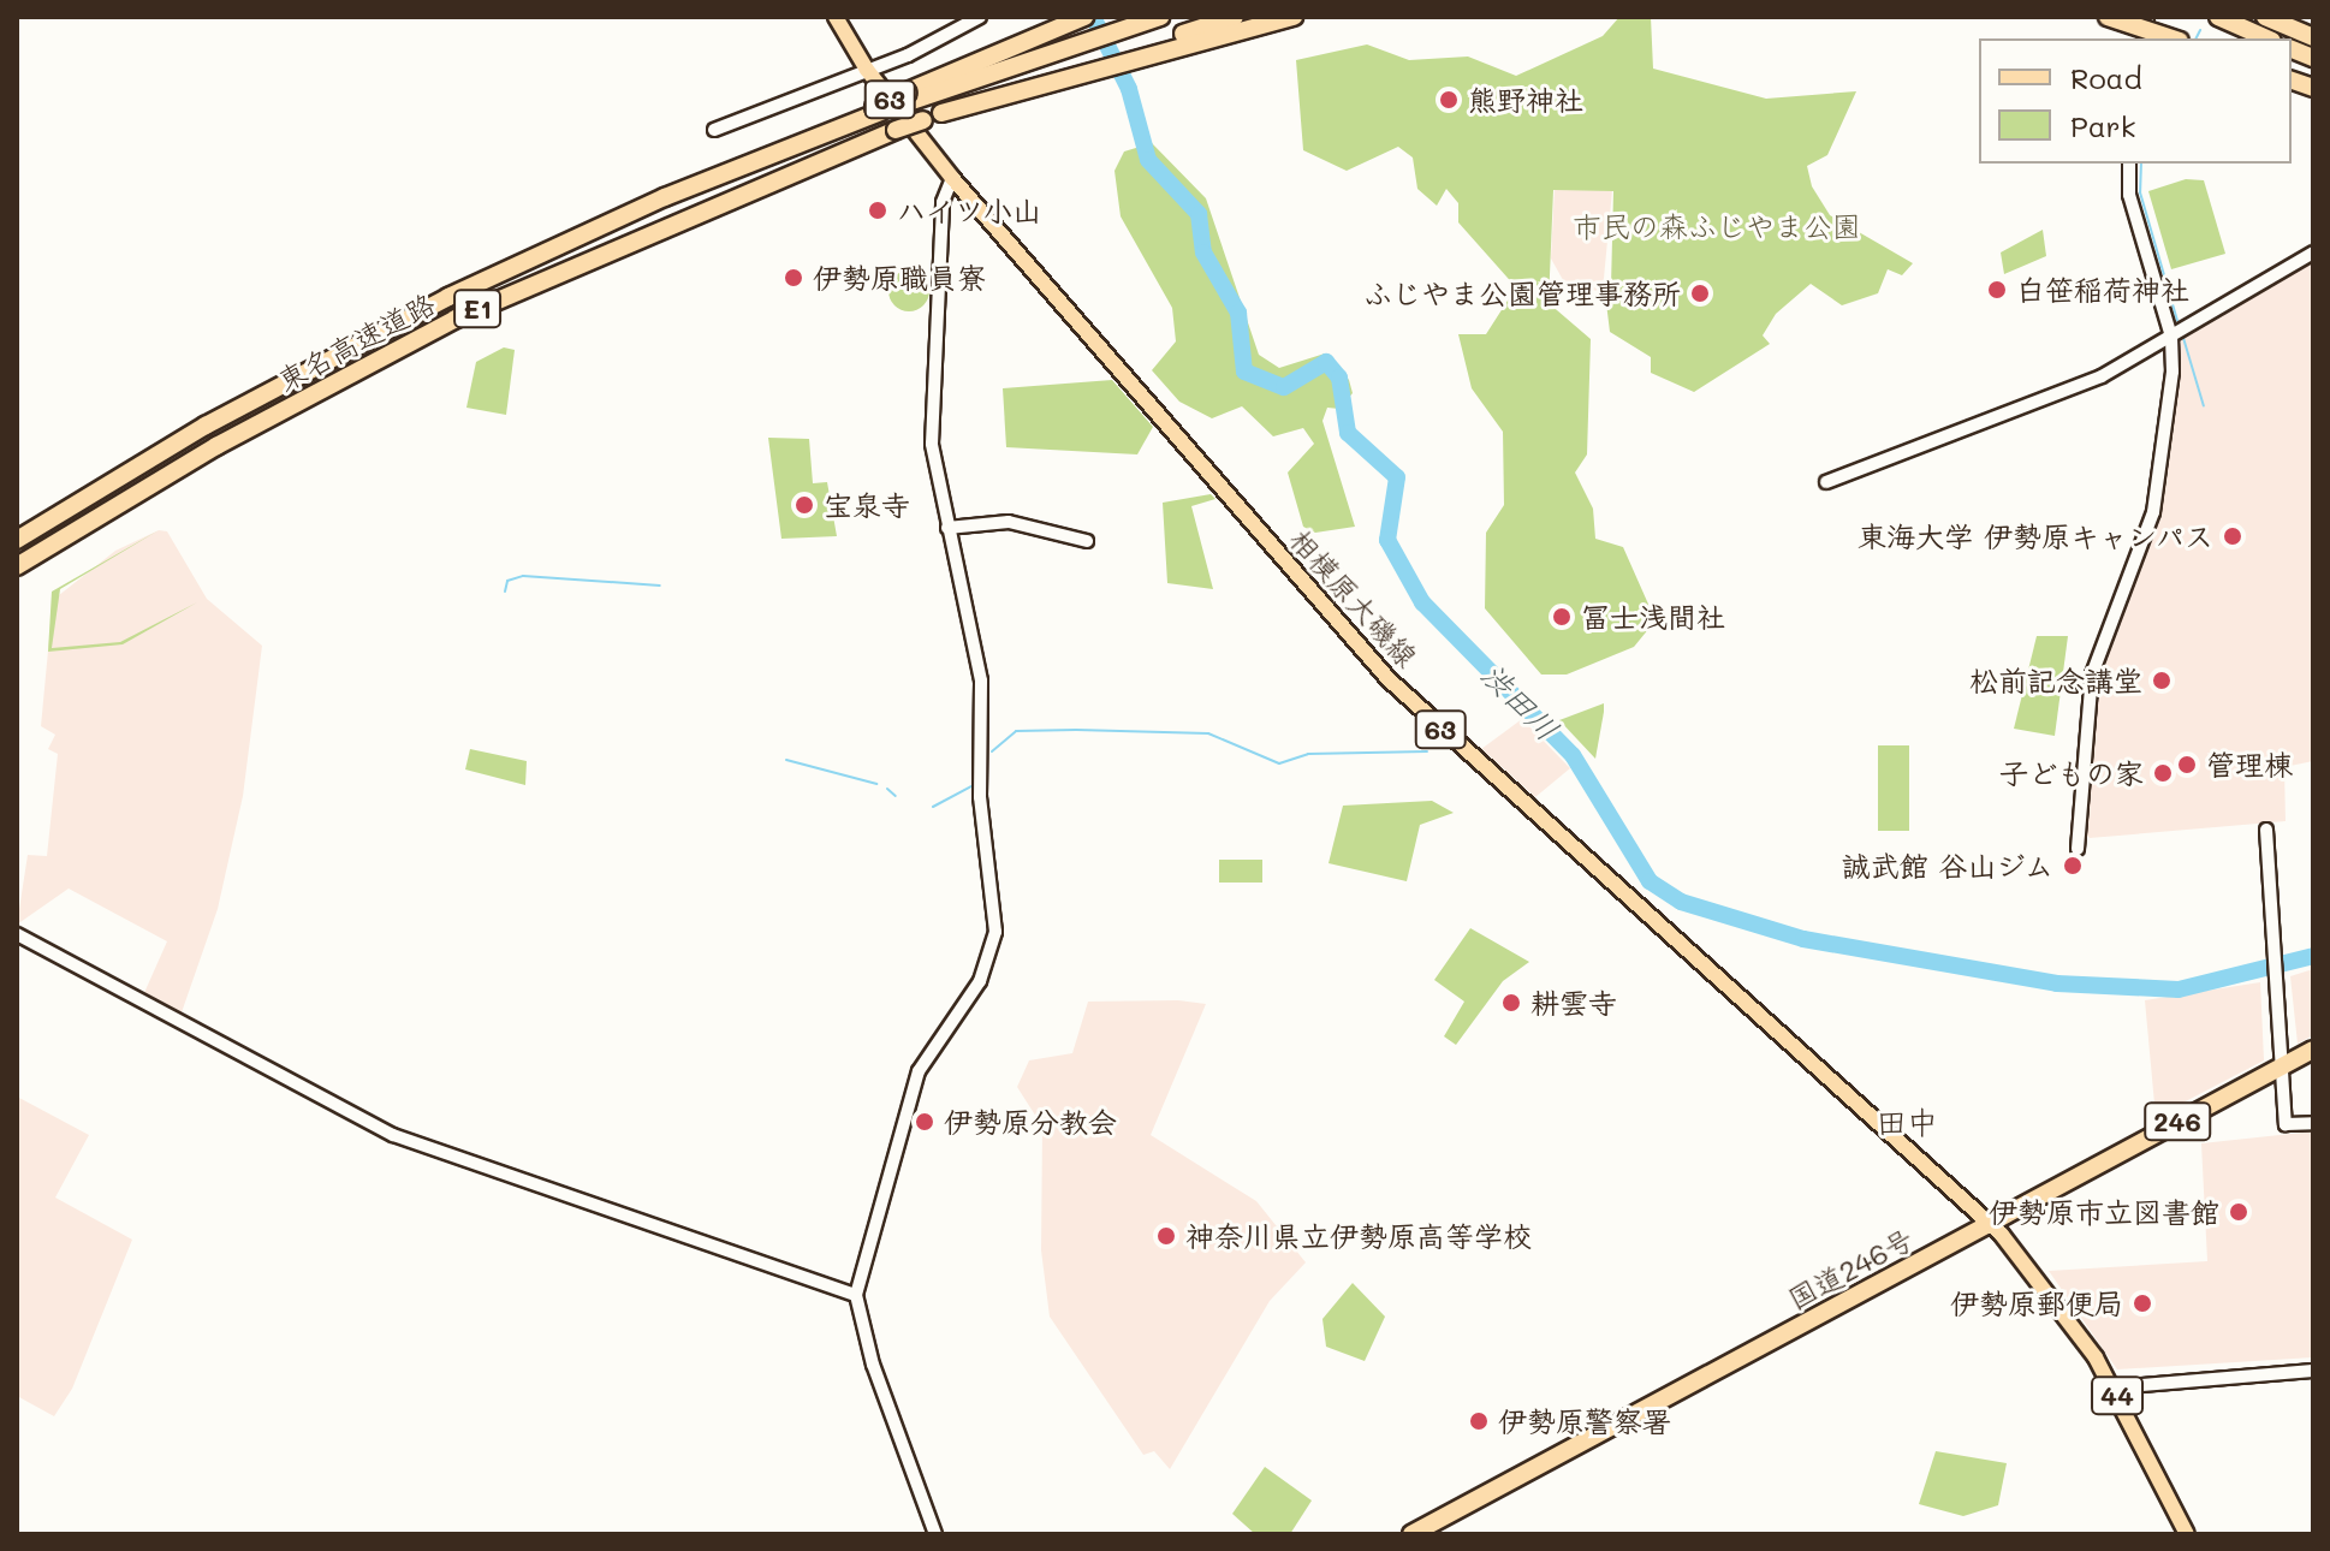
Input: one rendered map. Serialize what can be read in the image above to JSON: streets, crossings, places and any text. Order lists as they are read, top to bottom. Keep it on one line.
{"streets":{"highway":["E1","東名高速道路","246","国道246号"],"main road":["63","相模原大磯線","44"]},"crossings":[["E1","東名高速道路"],["相模原大磯線","国道246号"],["相模原大磯線","44"],["国道246号","44"]],"districts":["田中"],"water":["渋田川"],"parks":["市民の森ふじやま公園"],"places":["熊野神社","ハイツ小山","伊勢原職員寮","白笹稲荷神社","ふじやま公園管理事務所","宝泉寺","東海大学 伊勢原キャンパス","冨士浅間社","松前記念講堂","管理棟","子どもの家","誠武館 谷山ジム","耕雲寺","伊勢原分教会","伊勢原市立図書館","神奈川県立伊勢原高等学校","伊勢原郵便局","伊勢原警察署"],"legend":["Road","Park"]}
